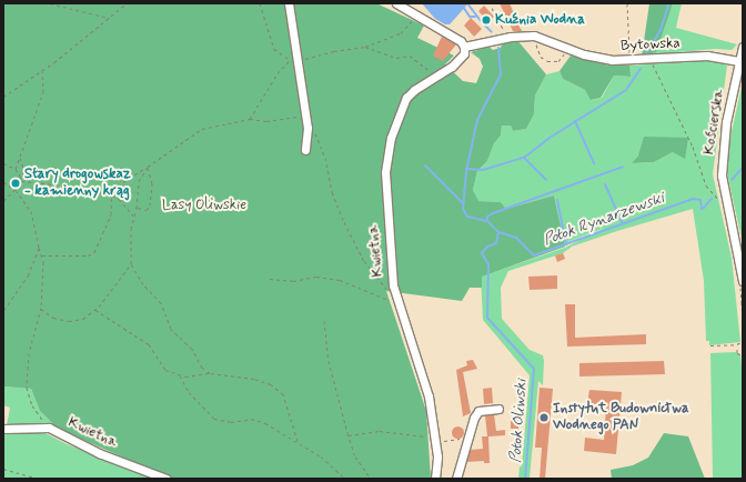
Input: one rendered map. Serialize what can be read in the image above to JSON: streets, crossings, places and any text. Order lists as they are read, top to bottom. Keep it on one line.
{"streets":{"street":["Bytowska","Kościerska","Kwietna"]},"crossings":[["Bytowska","Kościerska"],["Bytowska","Kwietna"]],"water":["Potok Rynarzewski","Potok Oliwski"],"parks":["Lasy Oliwskie"],"places":["Kuźnia Wodna","Stary drogowskaz - kamienny krąg","Instytut Budownictwa Wodnego PAN"]}
